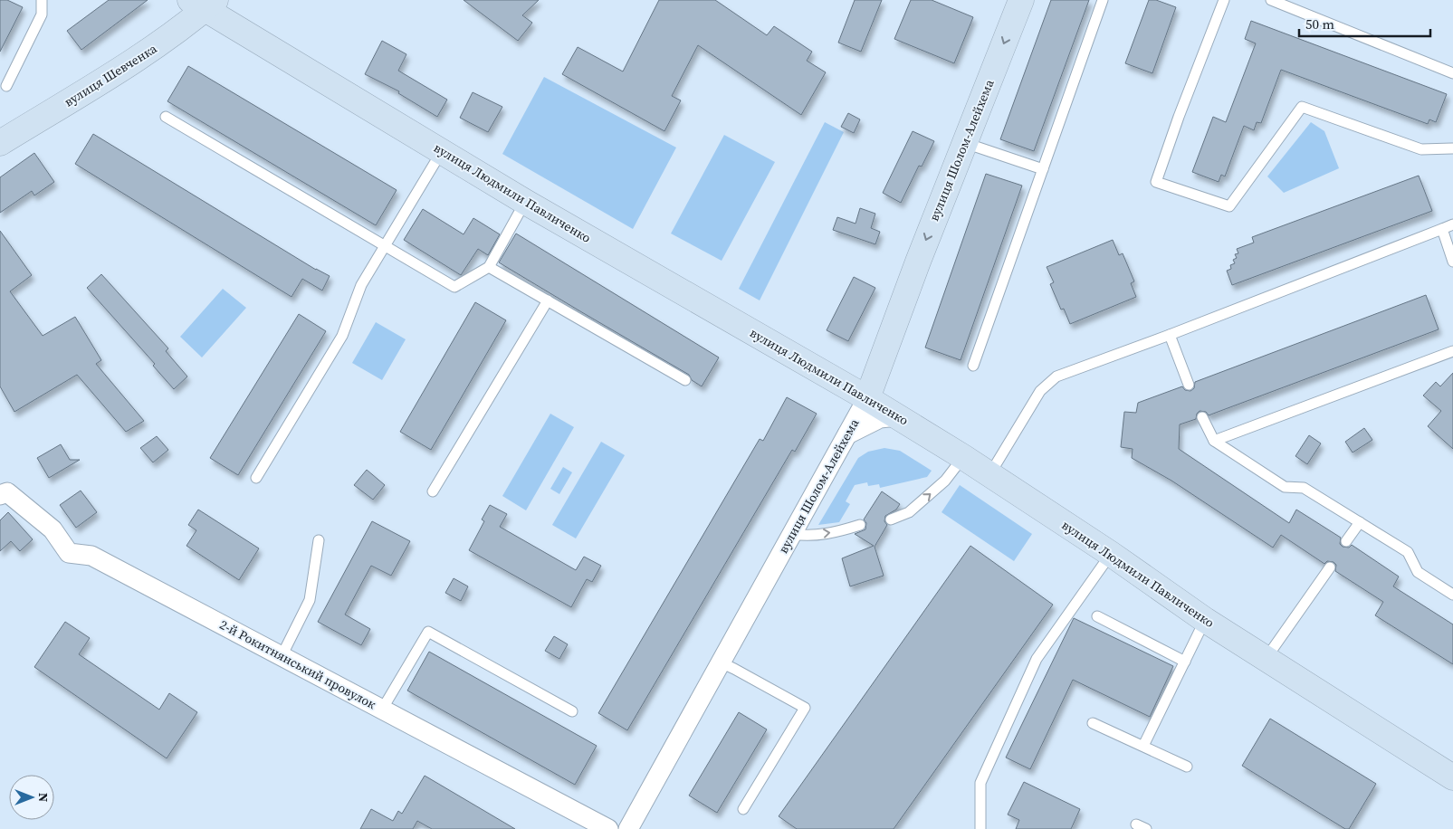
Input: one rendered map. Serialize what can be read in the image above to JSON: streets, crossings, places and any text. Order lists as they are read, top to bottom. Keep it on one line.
{"streets":{"main road":["вулиця Шевченка","вулиця Шолом-Алейхема","вулиця Людмили Павличенко"],"street":["2-й Рокитнянський провулок"]},"crossings":[["вулиця Шевченка","вулиця Людмили Павличенко"],["вулиця Шолом-Алейхема","вулиця Людмили Павличенко"]],"one_way":["вулиця Шолом-Алейхема"],"scale_bar":"50 m","north":"right"}
